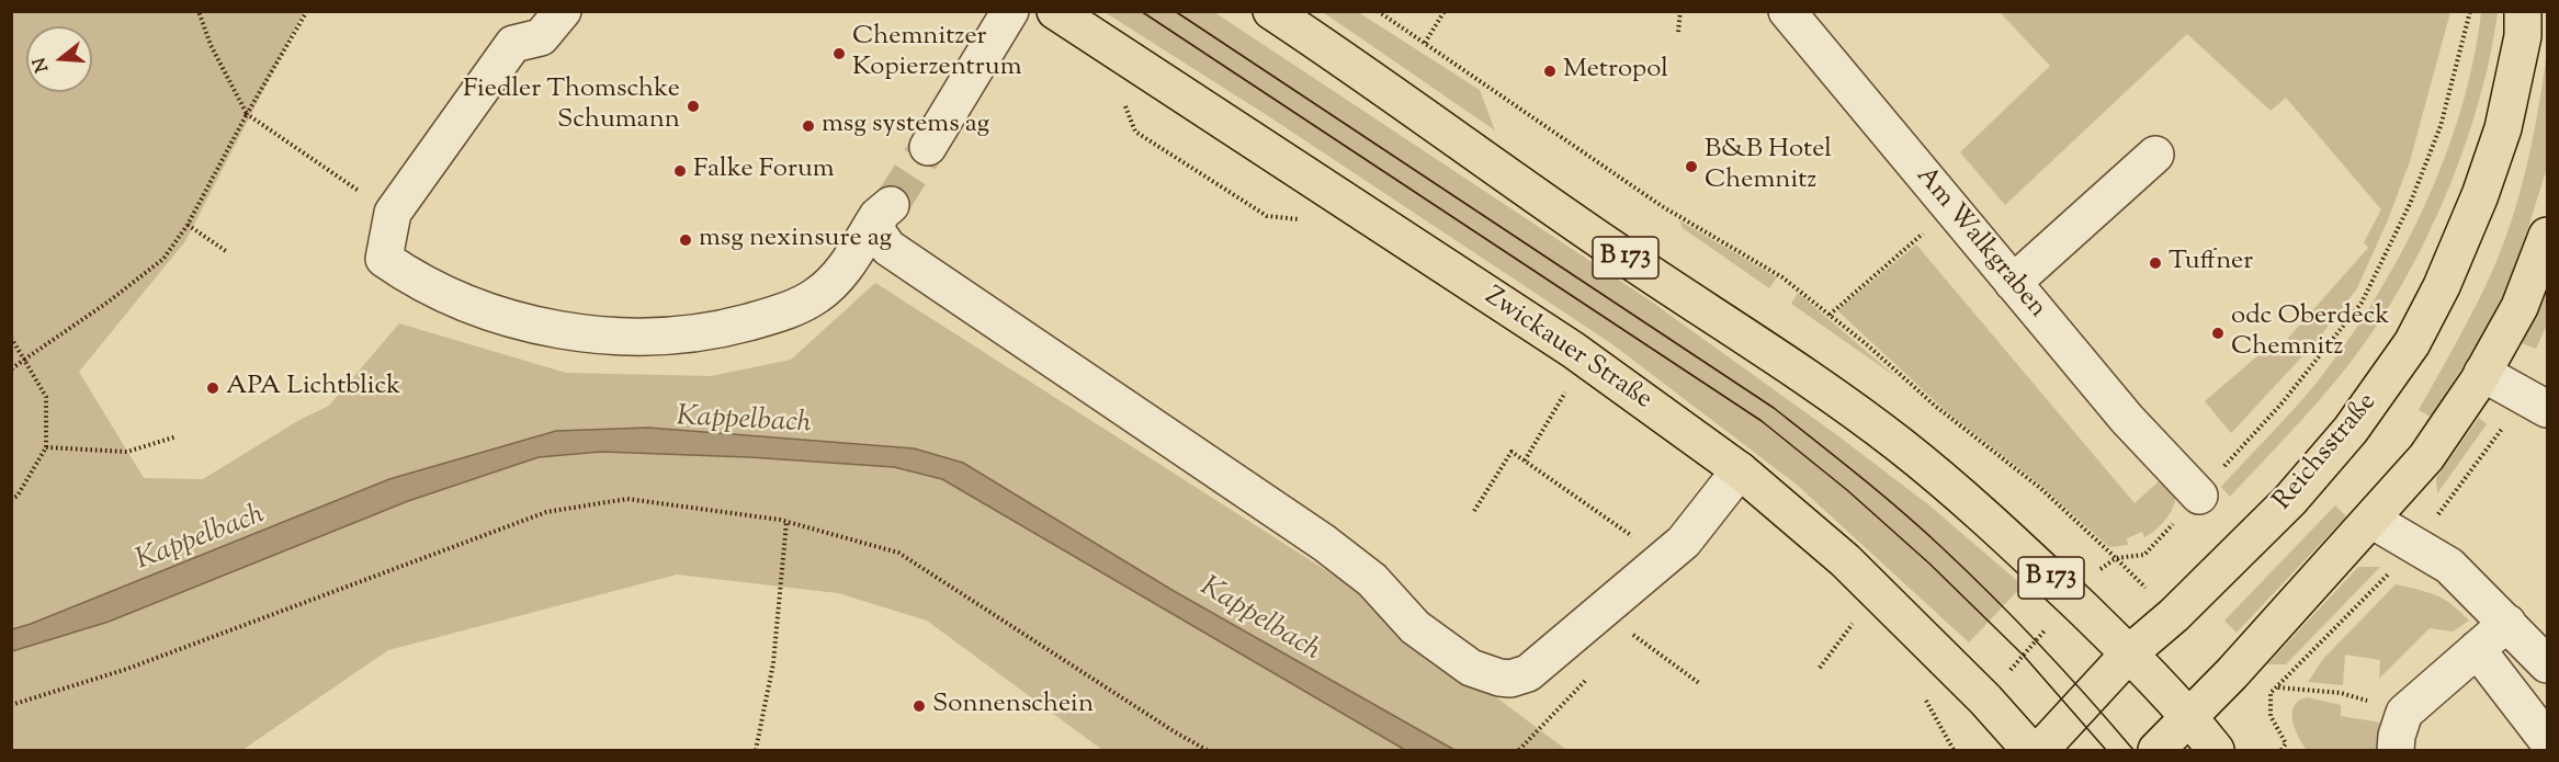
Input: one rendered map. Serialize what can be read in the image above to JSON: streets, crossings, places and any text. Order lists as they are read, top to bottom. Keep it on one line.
{"streets":{"main road":["B 173","Zwickauer Straße","Reichsstraße"],"street":["Am Walkgraben"]},"crossings":[["B 173","Reichsstraße"]],"water":["Kappelbach"],"places":["Chemnitzer Kopierzentrum","Metropol","Fiedler Thomschke Schumann","msg systems ag","B&B Hotel Chemnitz","Falke Forum","msg nexinsure ag","Tuffner","odc Oberdeck Chemnitz","APA Lichtblick","Sonnenschein"],"north":"left"}
